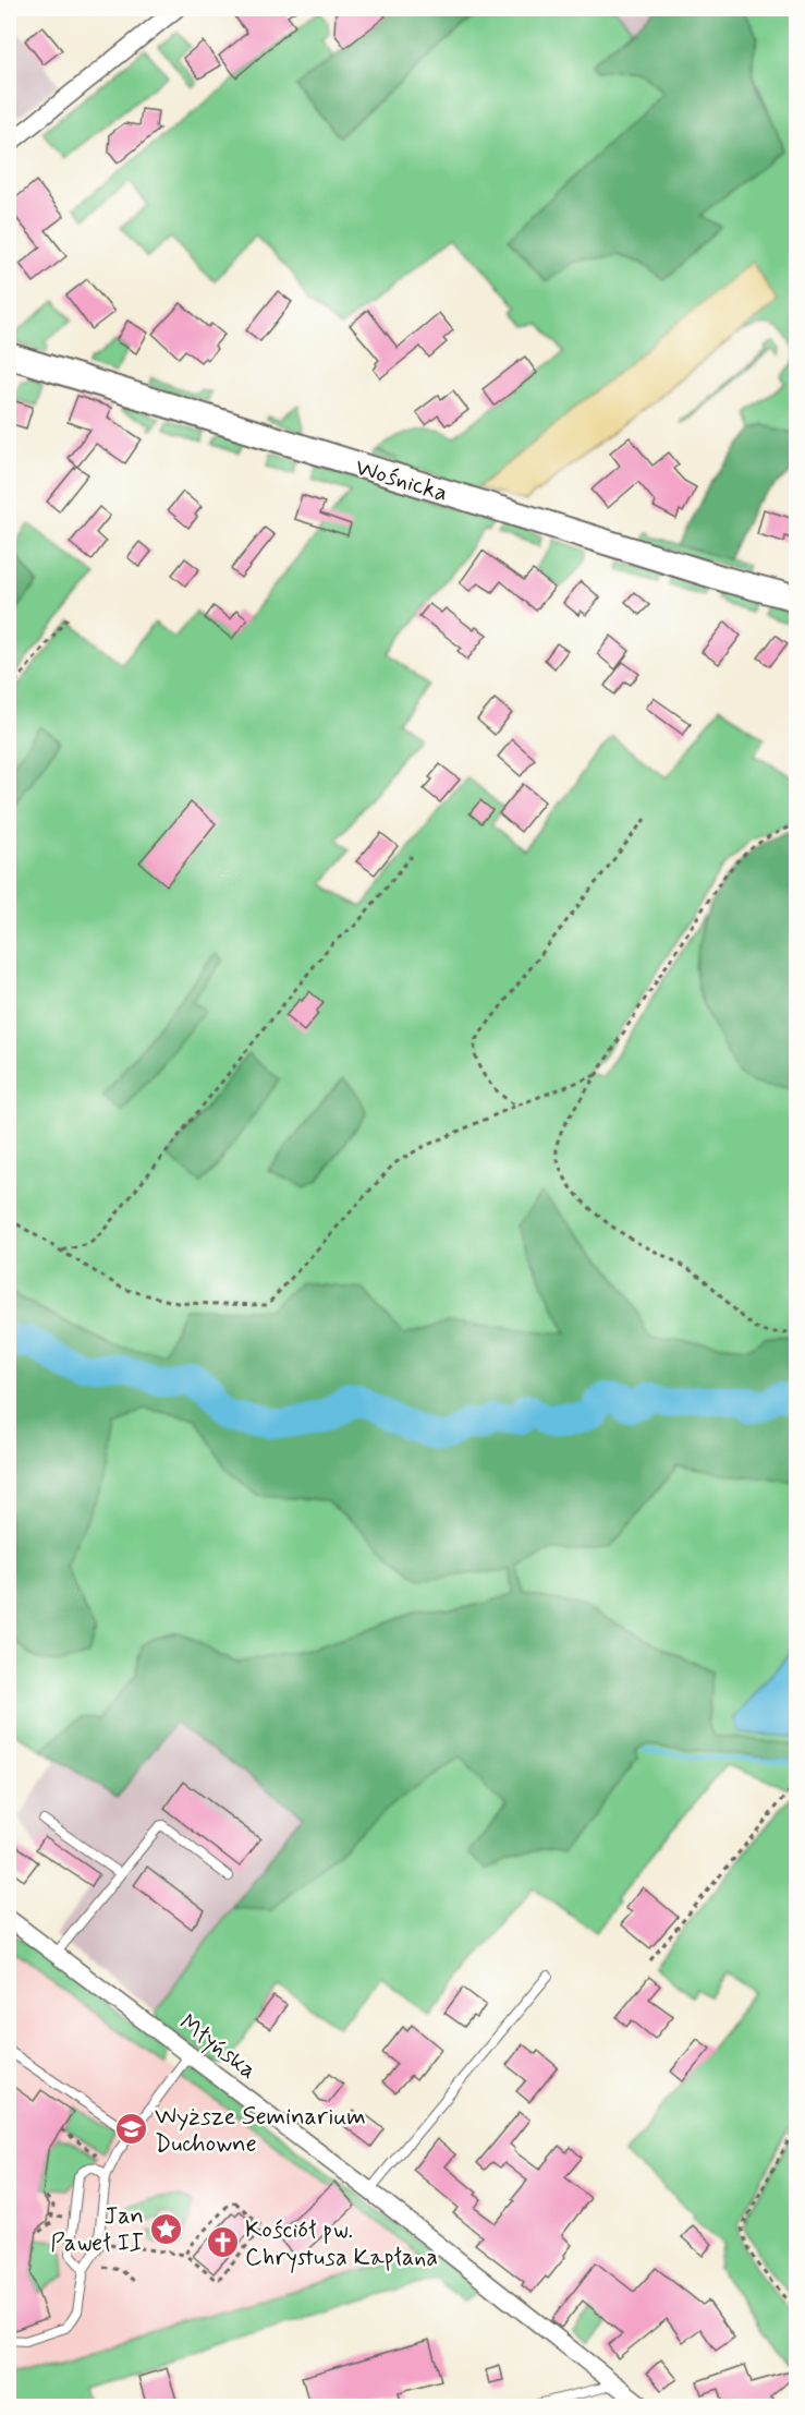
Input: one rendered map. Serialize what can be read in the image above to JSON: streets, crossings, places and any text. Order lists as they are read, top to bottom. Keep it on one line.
{"streets":{"street":["Wośnicka","Młyńska"]},"places":{"school or university":["Wyższe Seminarium Duchowne"],"place":["Jan Paweł II"],"church":["Kościół pw. Chrystusa Kapłana"]}}
